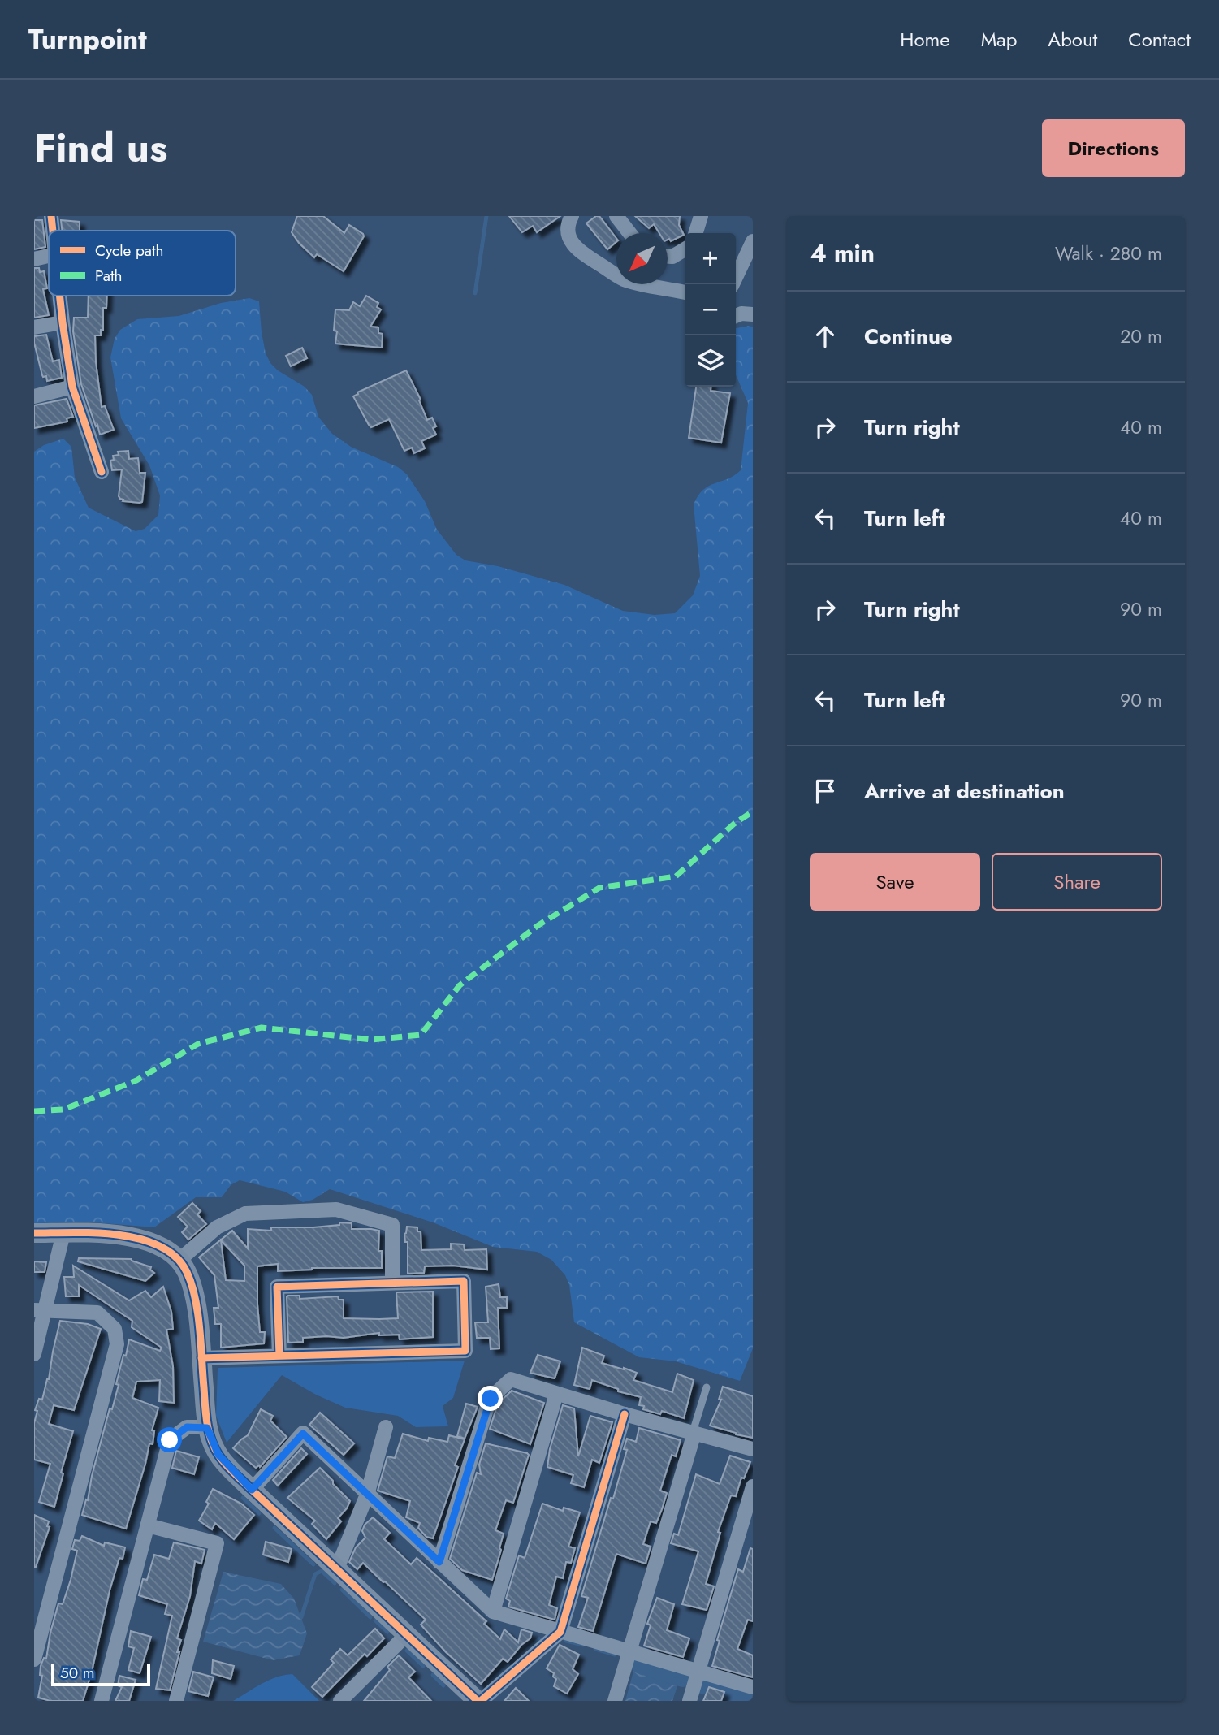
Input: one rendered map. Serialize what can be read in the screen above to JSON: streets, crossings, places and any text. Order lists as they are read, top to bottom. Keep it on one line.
{"legend":["Cycle path","Path"],"scale_bar":"50 m","north":"bottom left","page":{"header":"Turnpoint","nav":["Home","Map","About","Contact"],"title":"Find us","buttons":["Directions",["Save","Share"]],"heading":["4 min","Walk · 280 m"],"map_buttons":["+","−"],"list":[["Continue","20 m"],["Turn right","40 m"],["Turn left","40 m"],["Turn right","90 m"],["Turn left","90 m"],"Arrive at destination"],"scale":"50 m"}}
